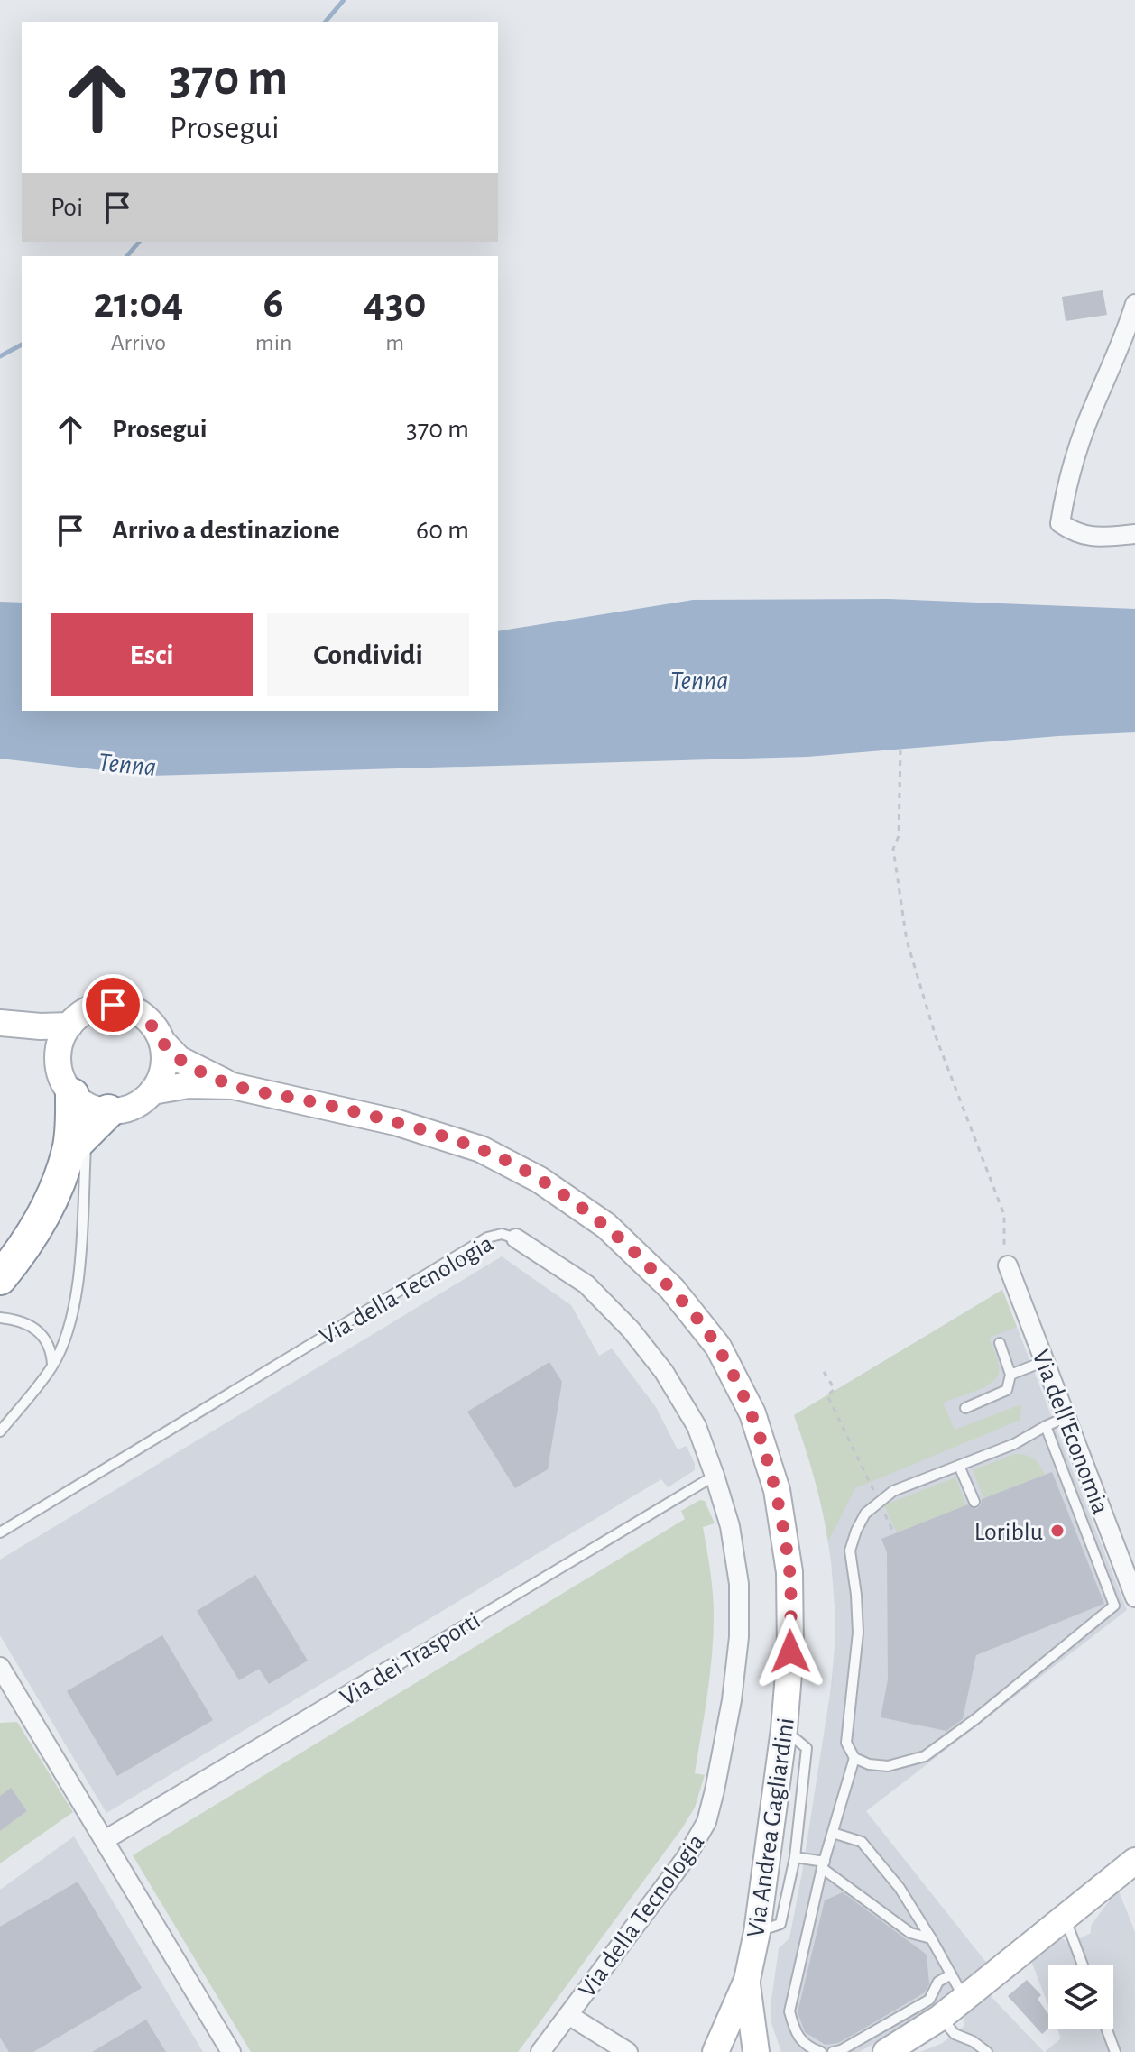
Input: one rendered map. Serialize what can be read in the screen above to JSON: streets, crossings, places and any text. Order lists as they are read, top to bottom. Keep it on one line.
{"streets":{"main road":["Via Andrea Gagliardini"],"street":["Via della Tecnologia","Via dell'Economia","Via dei Trasporti"]},"crossings":[["Via della Tecnologia","Via dei Trasporti"]],"water":["Tenna"],"places":["Loriblu"],"page":{"turn":["370 m","Prosegui"],"then":"Poi","eta":["21:04","Arrivo","6","min","430","m"],"list":[{"name":"Prosegui","value":"370 m"},{"name":"Arrivo a destinazione","value":"60 m"}],"buttons":["Esci","Condividi"]}}
